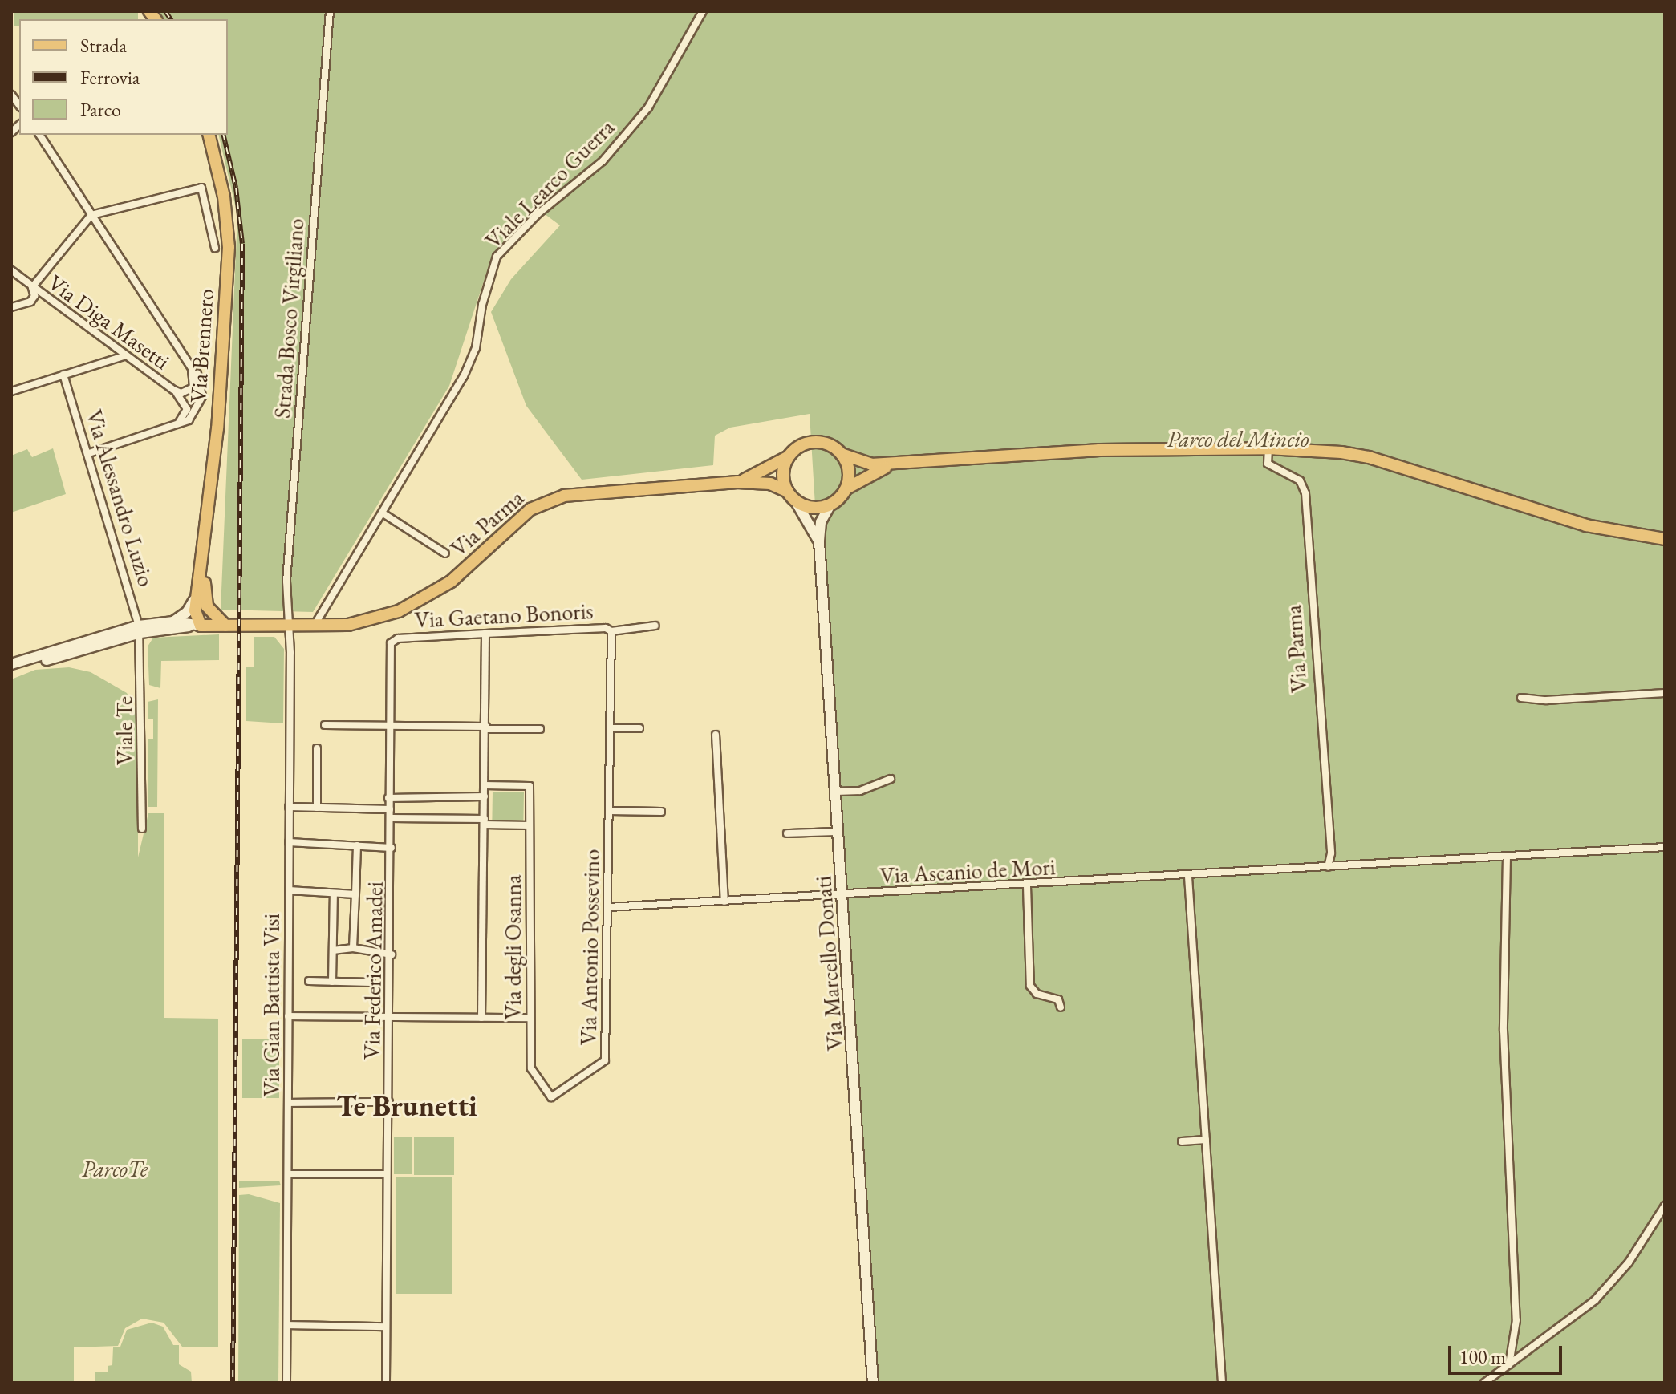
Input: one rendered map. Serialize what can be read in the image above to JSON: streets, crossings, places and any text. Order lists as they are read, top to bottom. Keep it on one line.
{"streets":{"main road":["Via Brennero","Via Parma"],"street":["Viale Learco Guerra","Strada Bosco Virgiliano","Via Diga Masetti","Via Alessandro Luzio","Via Gaetano Bonoris","Viale Te","Via Ascanio de Mori","Via degli Osanna","Via Antonio Possevino","Via Marcello Donati","Via Federico Amadei","Via Gian Battista Visi"]},"crossings":[["Viale Learco Guerra","Via Parma"],["Strada Bosco Virgiliano","Via Parma"],["Strada Bosco Virgiliano","Via Gian Battista Visi"],["Via Brennero","Via Parma"],["Via Alessandro Luzio","Viale Te"],["Via Parma","Via Ascanio de Mori"],["Via Parma","Via Marcello Donati"],["Via Parma","Via Gian Battista Visi"],["Via Gaetano Bonoris","Via Antonio Possevino"],["Via Gaetano Bonoris","Via Federico Amadei"],["Via Ascanio de Mori","Via Antonio Possevino"],["Via Ascanio de Mori","Via Marcello Donati"],["Via degli Osanna","Via Antonio Possevino"]],"districts":["Te Brunetti"],"parks":["Parco del Mincio","ParcoTe"],"legend":["Strada","Ferrovia","Parco"],"scale_bar":"100 m"}
